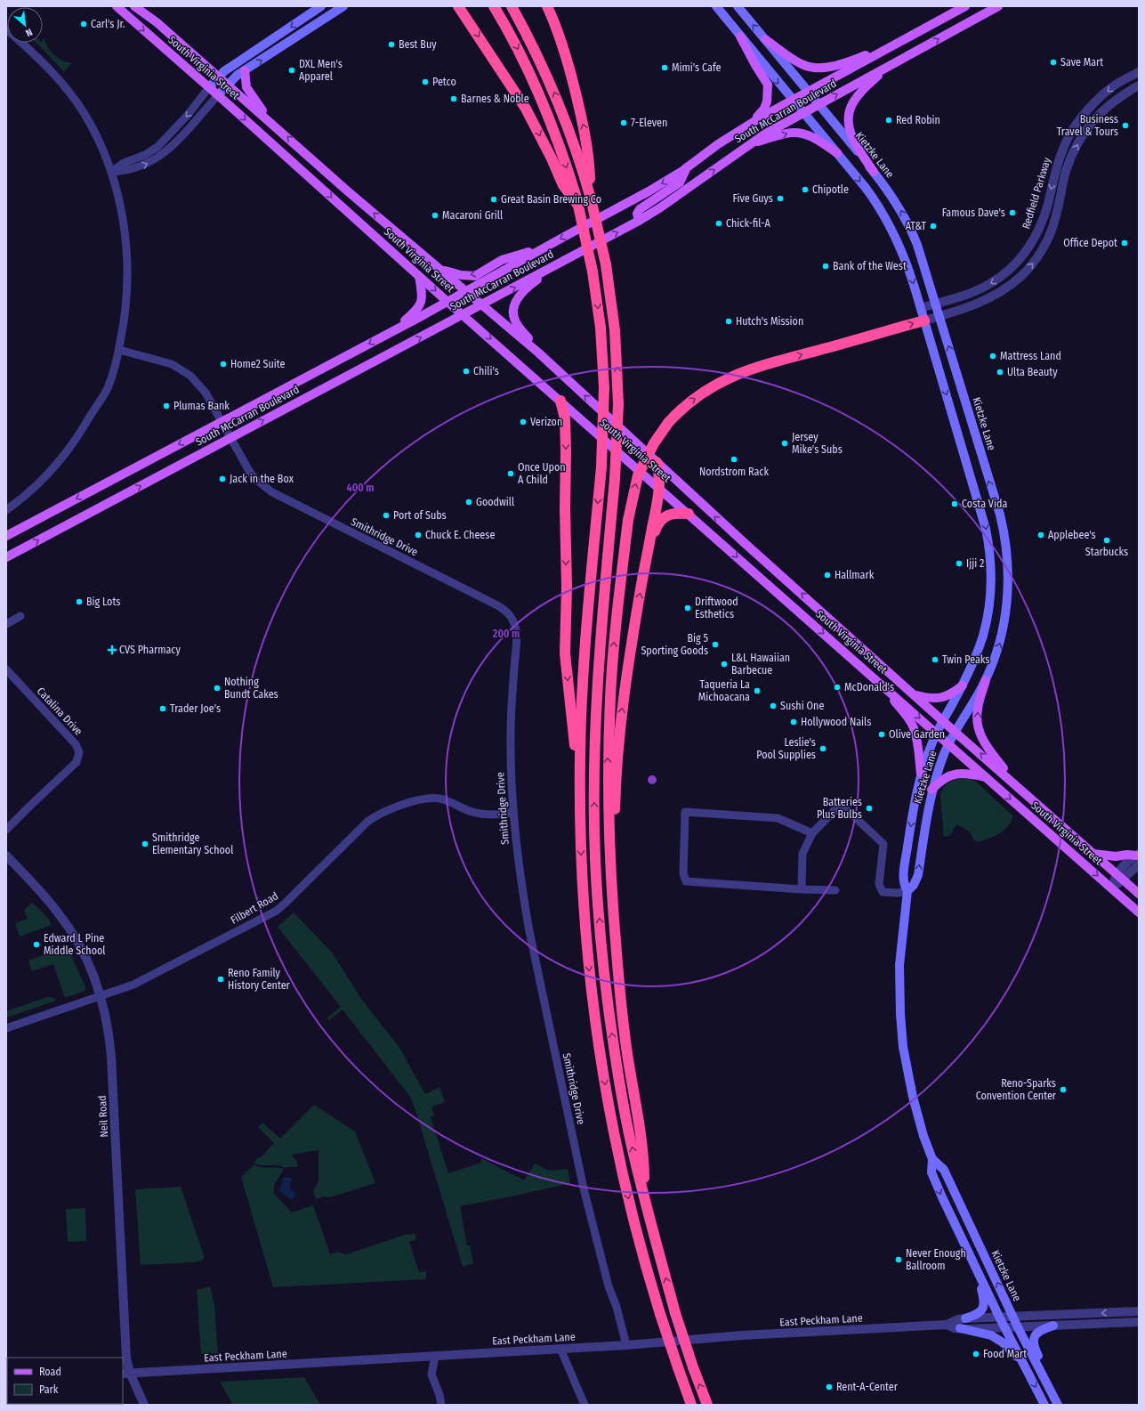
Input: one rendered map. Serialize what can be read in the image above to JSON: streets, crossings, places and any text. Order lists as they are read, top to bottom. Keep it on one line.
{"streets":{"main road":["South Virginia Street","South McCarran Boulevard","Kietzke Lane"],"street":["Redfield Parkway","Smithridge Drive","Catalina Drive","Filbert Road","Neil Road","East Peckham Lane"]},"crossings":[["South Virginia Street","South McCarran Boulevard"],["South Virginia Street","Kietzke Lane"],["South McCarran Boulevard","Kietzke Lane"],["South McCarran Boulevard","Smithridge Drive"],["Kietzke Lane","Redfield Parkway"],["Kietzke Lane","East Peckham Lane"],["Smithridge Drive","Filbert Road"],["Smithridge Drive","East Peckham Lane"],["Filbert Road","Neil Road"],["Neil Road","East Peckham Lane"]],"places":{"other":["Carl's Jr.","Best Buy","Save Mart","Mimi's Cafe","DXL Men's Apparel","Petco","Barnes & Noble","Red Robin","7-Eleven","Business Travel & Tours","Chipotle","Five Guys","Great Basin Brewing Co","Famous Dave's","Macaroni Grill","Chick-fil-A","AT&T","Office Depot","Bank of the West","Hutch's Mission","Mattress Land","Home2 Suite","Chili's","Ulta Beauty","Plumas Bank","Verizon","Jersey Mike's Subs","Nordstrom Rack","Once Upon A Child","Jack in the Box","Goodwill","Costa Vida","Port of Subs","Chuck E. Cheese","Applebee's","Starbucks","Ijji 2","Hallmark","Big Lots","Driftwood Esthetics","Big 5 Sporting Goods","Twin Peaks","L&L Hawaiian Barbecue","McDonald's","Nothing Bundt Cakes","Taqueria La Michoacana","Sushi One","Trader Joe's","Hollywood Nails","Olive Garden","Leslie's Pool Supplies","Batteries Plus Bulbs","Smithridge Elementary School","Edward L Pine Middle School","Reno Family History Center","Reno-Sparks Convention Center","Never Enough Ballroom","Food Mart","Rent-A-Center"],"health":["CVS Pharmacy"]},"legend":["Road","Park"],"north":"bottom right","rings":["400 m","200 m"]}
